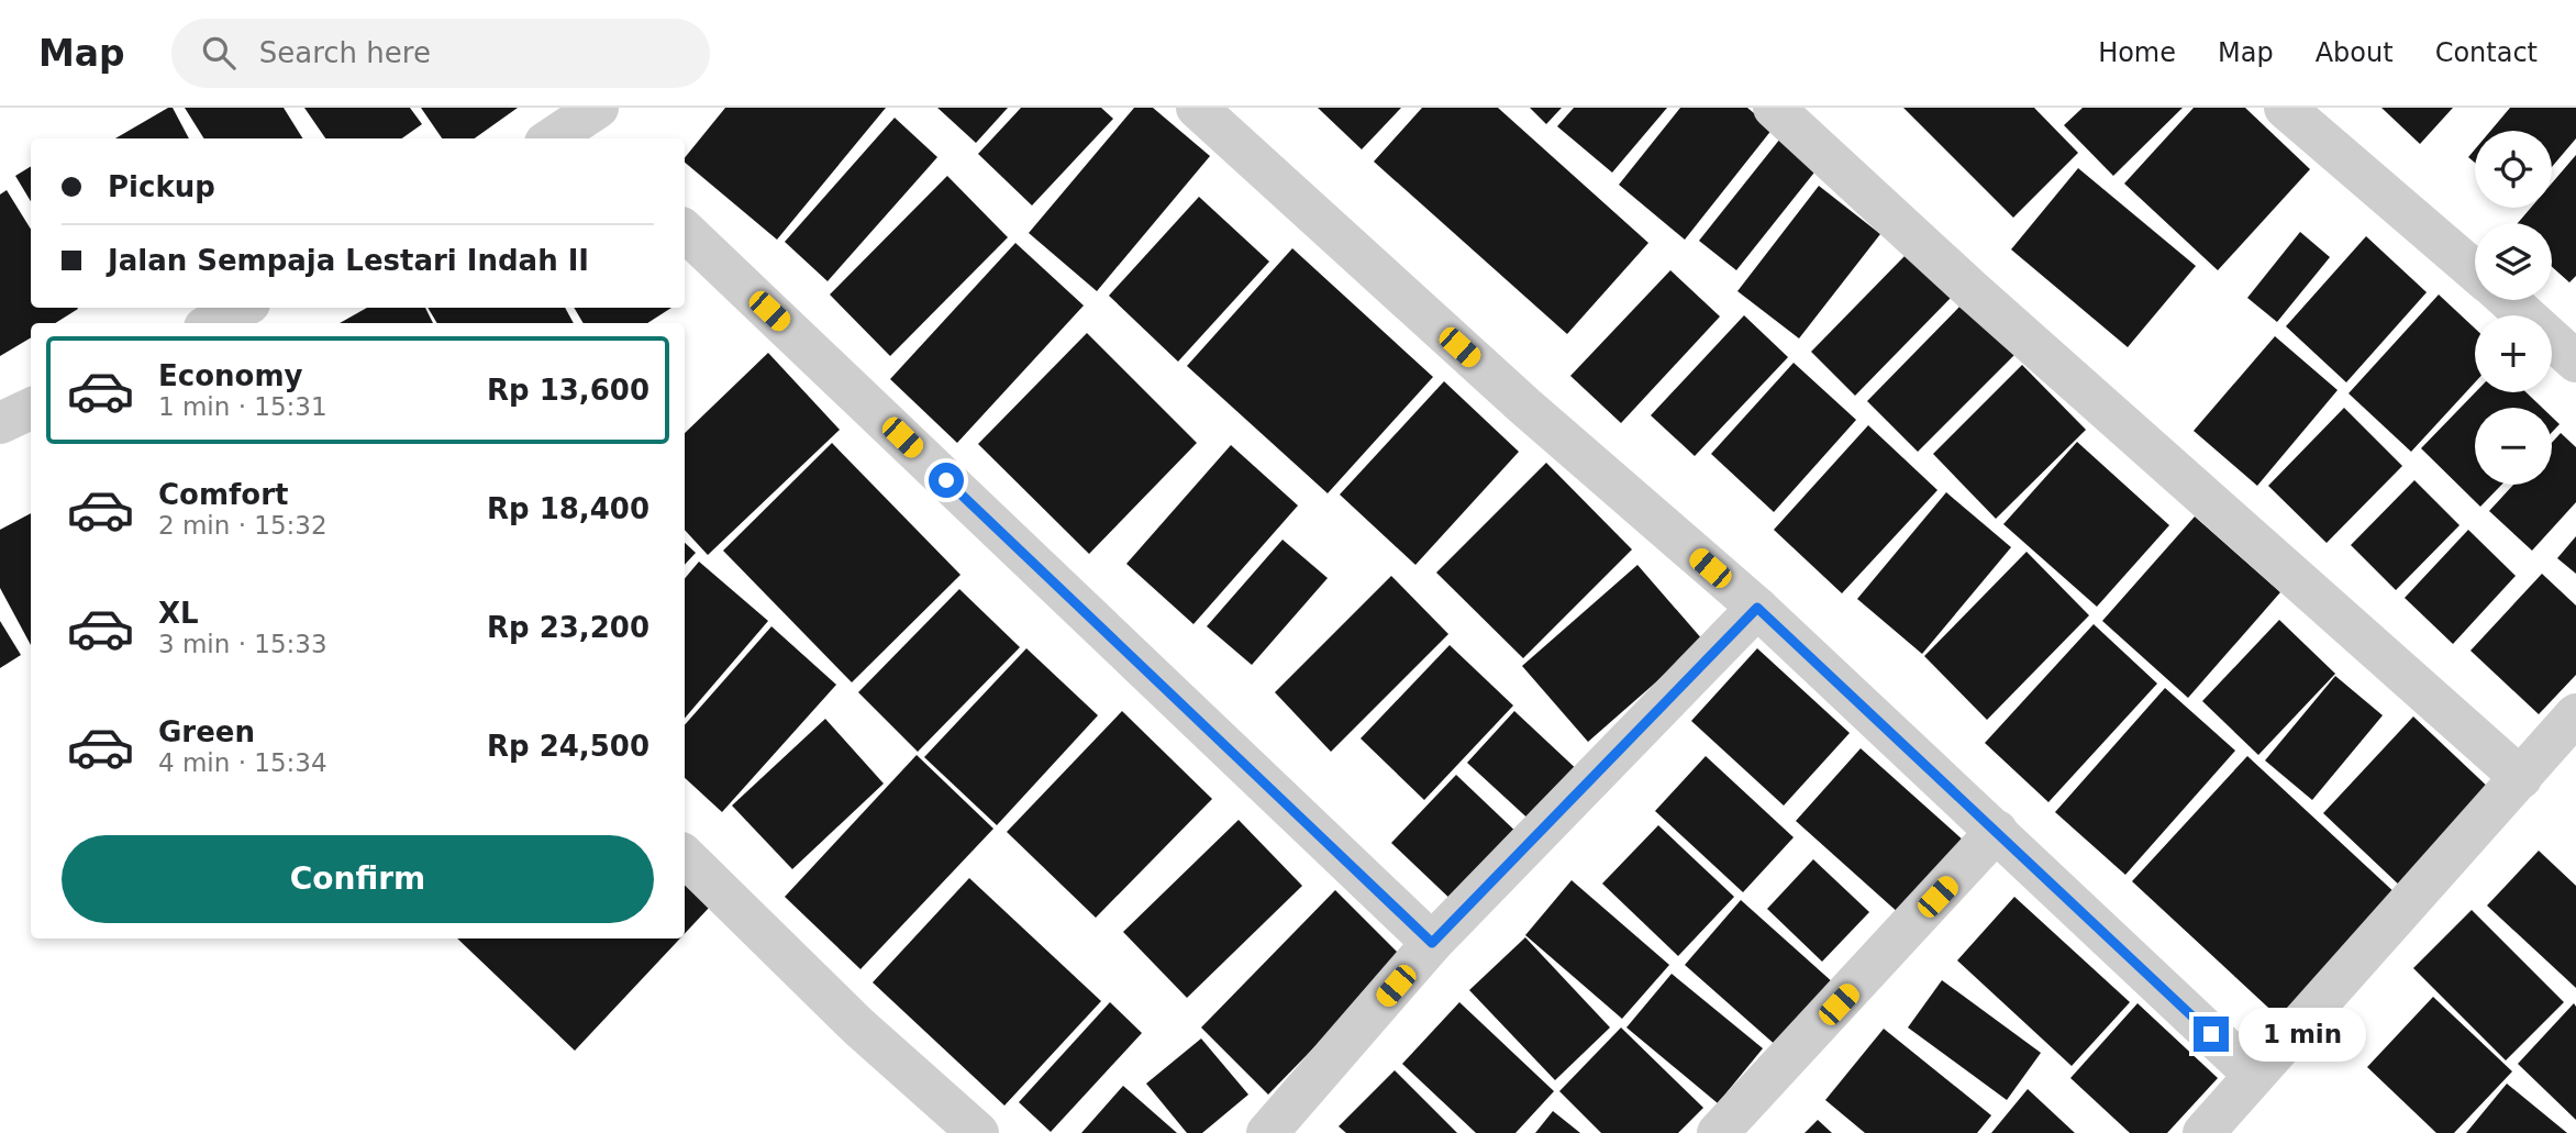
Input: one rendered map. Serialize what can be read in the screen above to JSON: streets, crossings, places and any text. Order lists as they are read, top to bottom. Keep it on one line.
{"page":{"header":"Map","search":"Search here","nav":["Home","Map","About","Contact"],"map_buttons":["+","−"],"banner":["Pickup","Jalan Sempaja Lestari Indah II"],"list":[{"name":"Economy","note":"1 min · 15:31","value":"Rp 13,600"},{"name":"Comfort","note":"2 min · 15:32","value":"Rp 18,400"},{"name":"XL","note":"3 min · 15:33","value":"Rp 23,200"},{"name":"Green","note":"4 min · 15:34","value":"Rp 24,500"}],"buttons":"Confirm","bubble":"1 min"}}
